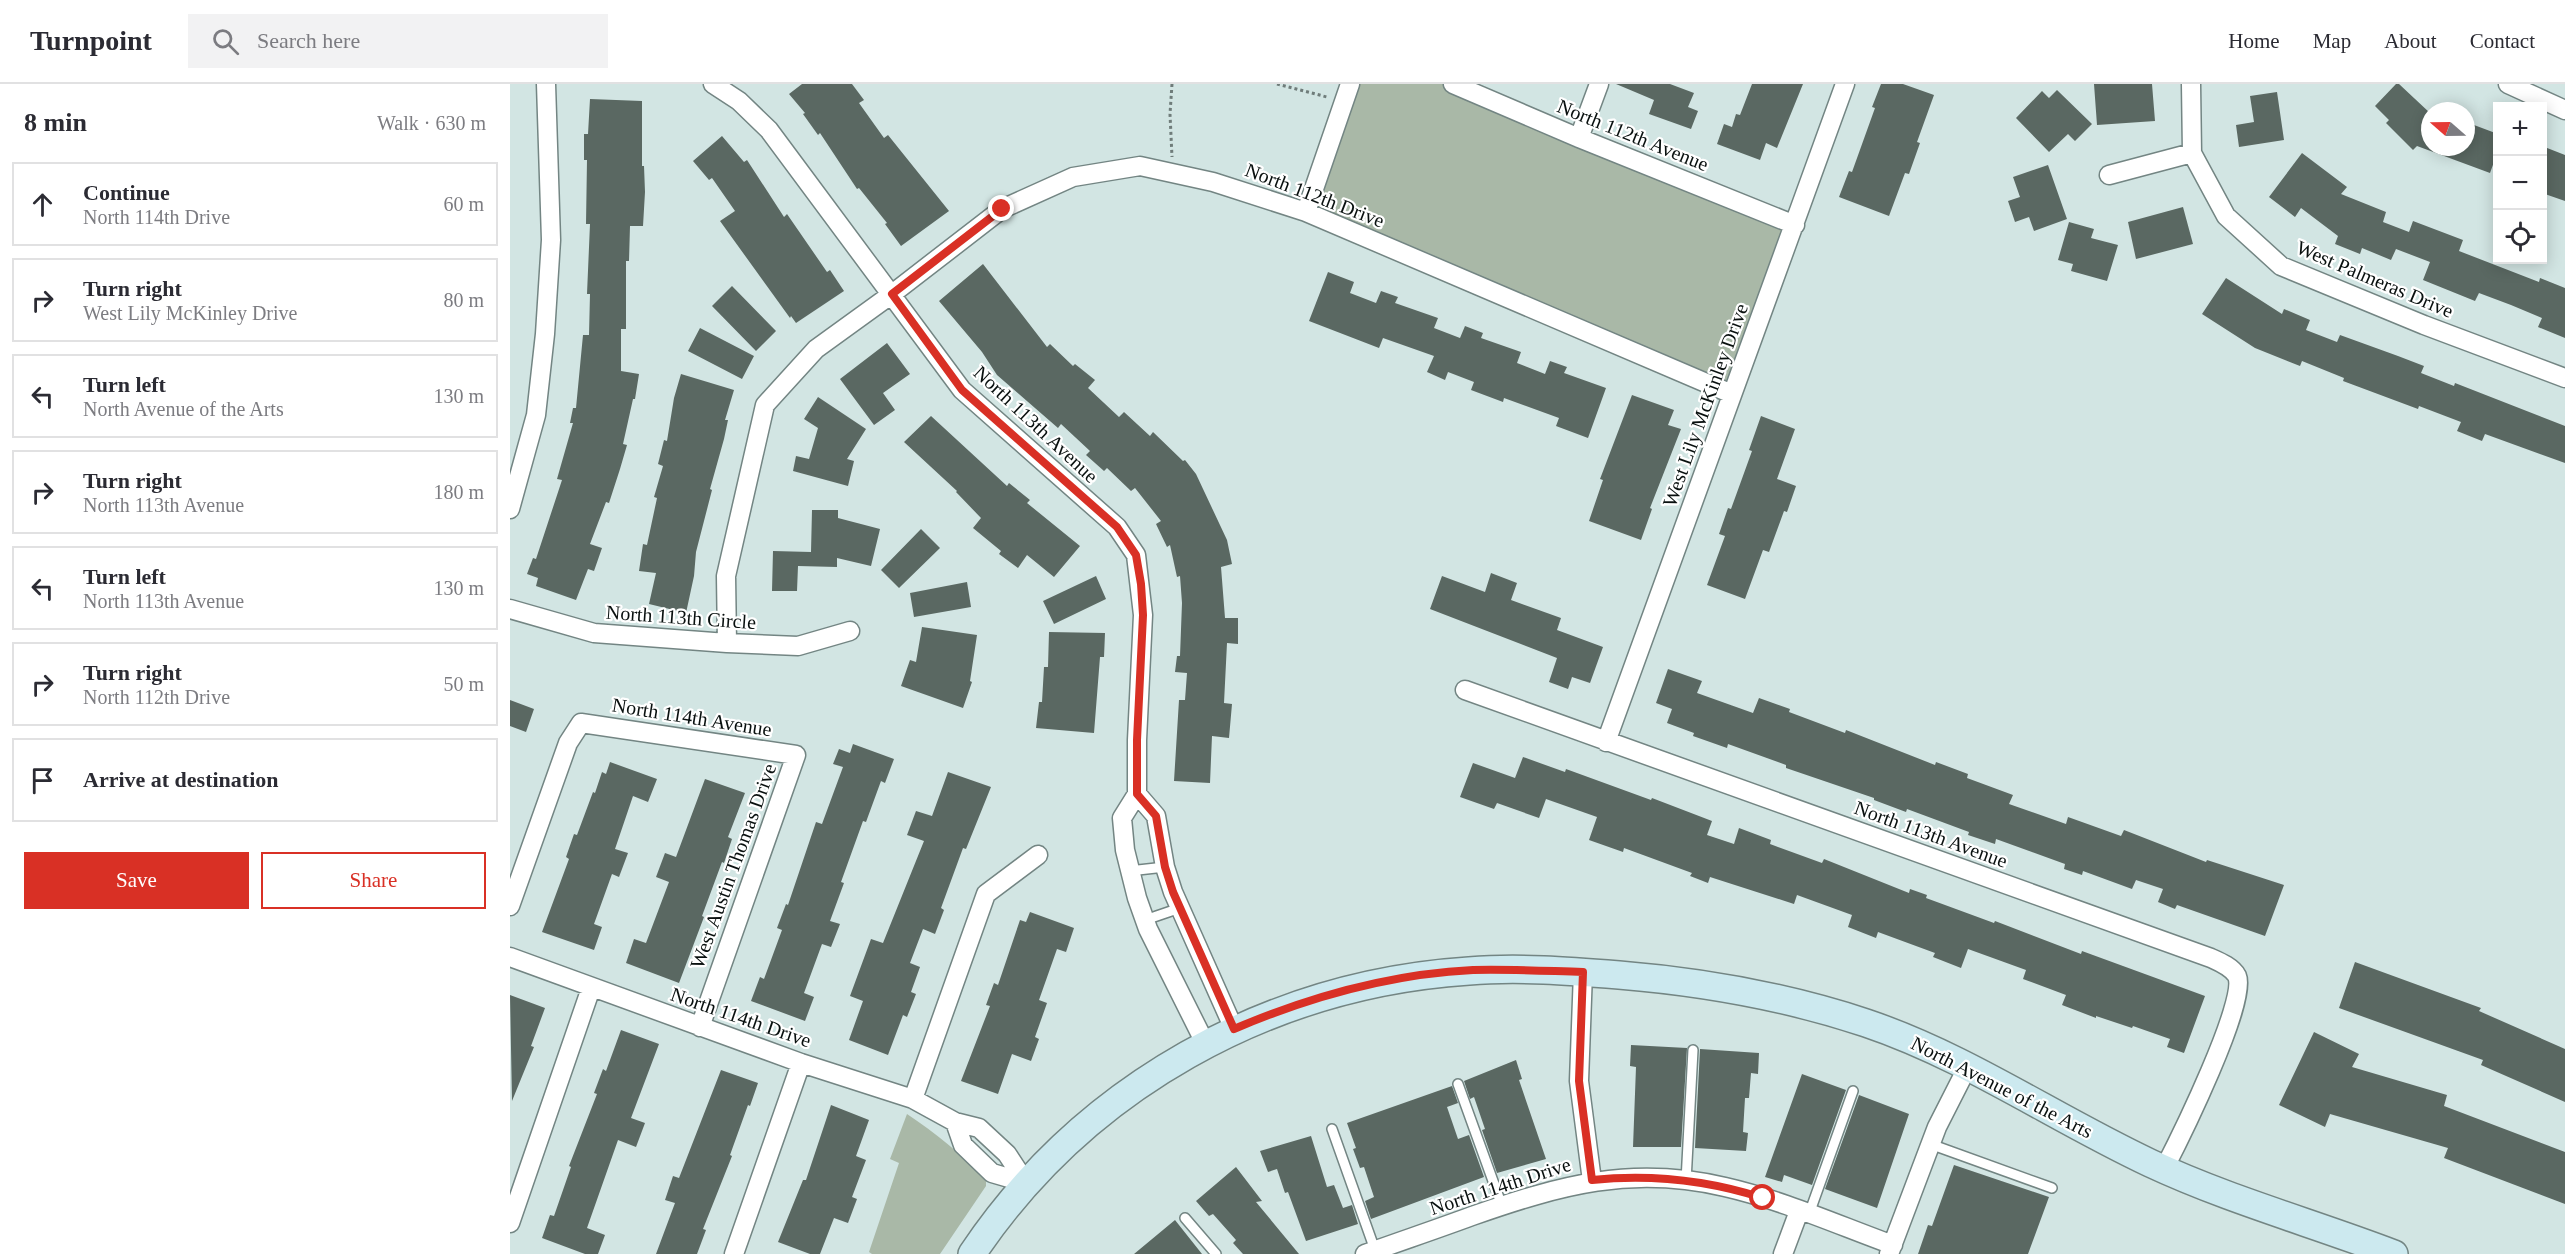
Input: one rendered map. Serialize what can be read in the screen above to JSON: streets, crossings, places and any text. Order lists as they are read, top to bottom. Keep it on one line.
{"streets":{"street":["North 112th Avenue","North 112th Drive","West Palmeras Drive","West Lily McKinley Drive","North 113th Avenue","North 113th Circle","North 114th Avenue","West Austin Thomas Drive","North 114th Drive","North Avenue of the Arts"]},"crossings":[["North 112th Avenue","West Lily McKinley Drive"],["North 112th Drive","West Lily McKinley Drive"],["North 112th Drive","North 113th Avenue"],["West Lily McKinley Drive","North 113th Avenue"],["North 113th Avenue","North Avenue of the Arts"],["North 114th Avenue","West Austin Thomas Drive"],["West Austin Thomas Drive","North 114th Drive"],["North 114th Drive","North Avenue of the Arts"]],"north":"left","page":{"header":"Turnpoint","search":"Search here","nav":["Home","Map","About","Contact"],"heading":["8 min","Walk · 630 m"],"map_buttons":["+","−"],"list":[["Continue","North 114th Drive","60 m"],["Turn right","West Lily McKinley Drive","80 m"],["Turn left","North Avenue of the Arts","130 m"],["Turn right","North 113th Avenue","180 m"],["Turn left","North 113th Avenue","130 m"],["Turn right","North 112th Drive","50 m"],"Arrive at destination"],"buttons":["Save","Share"]}}
